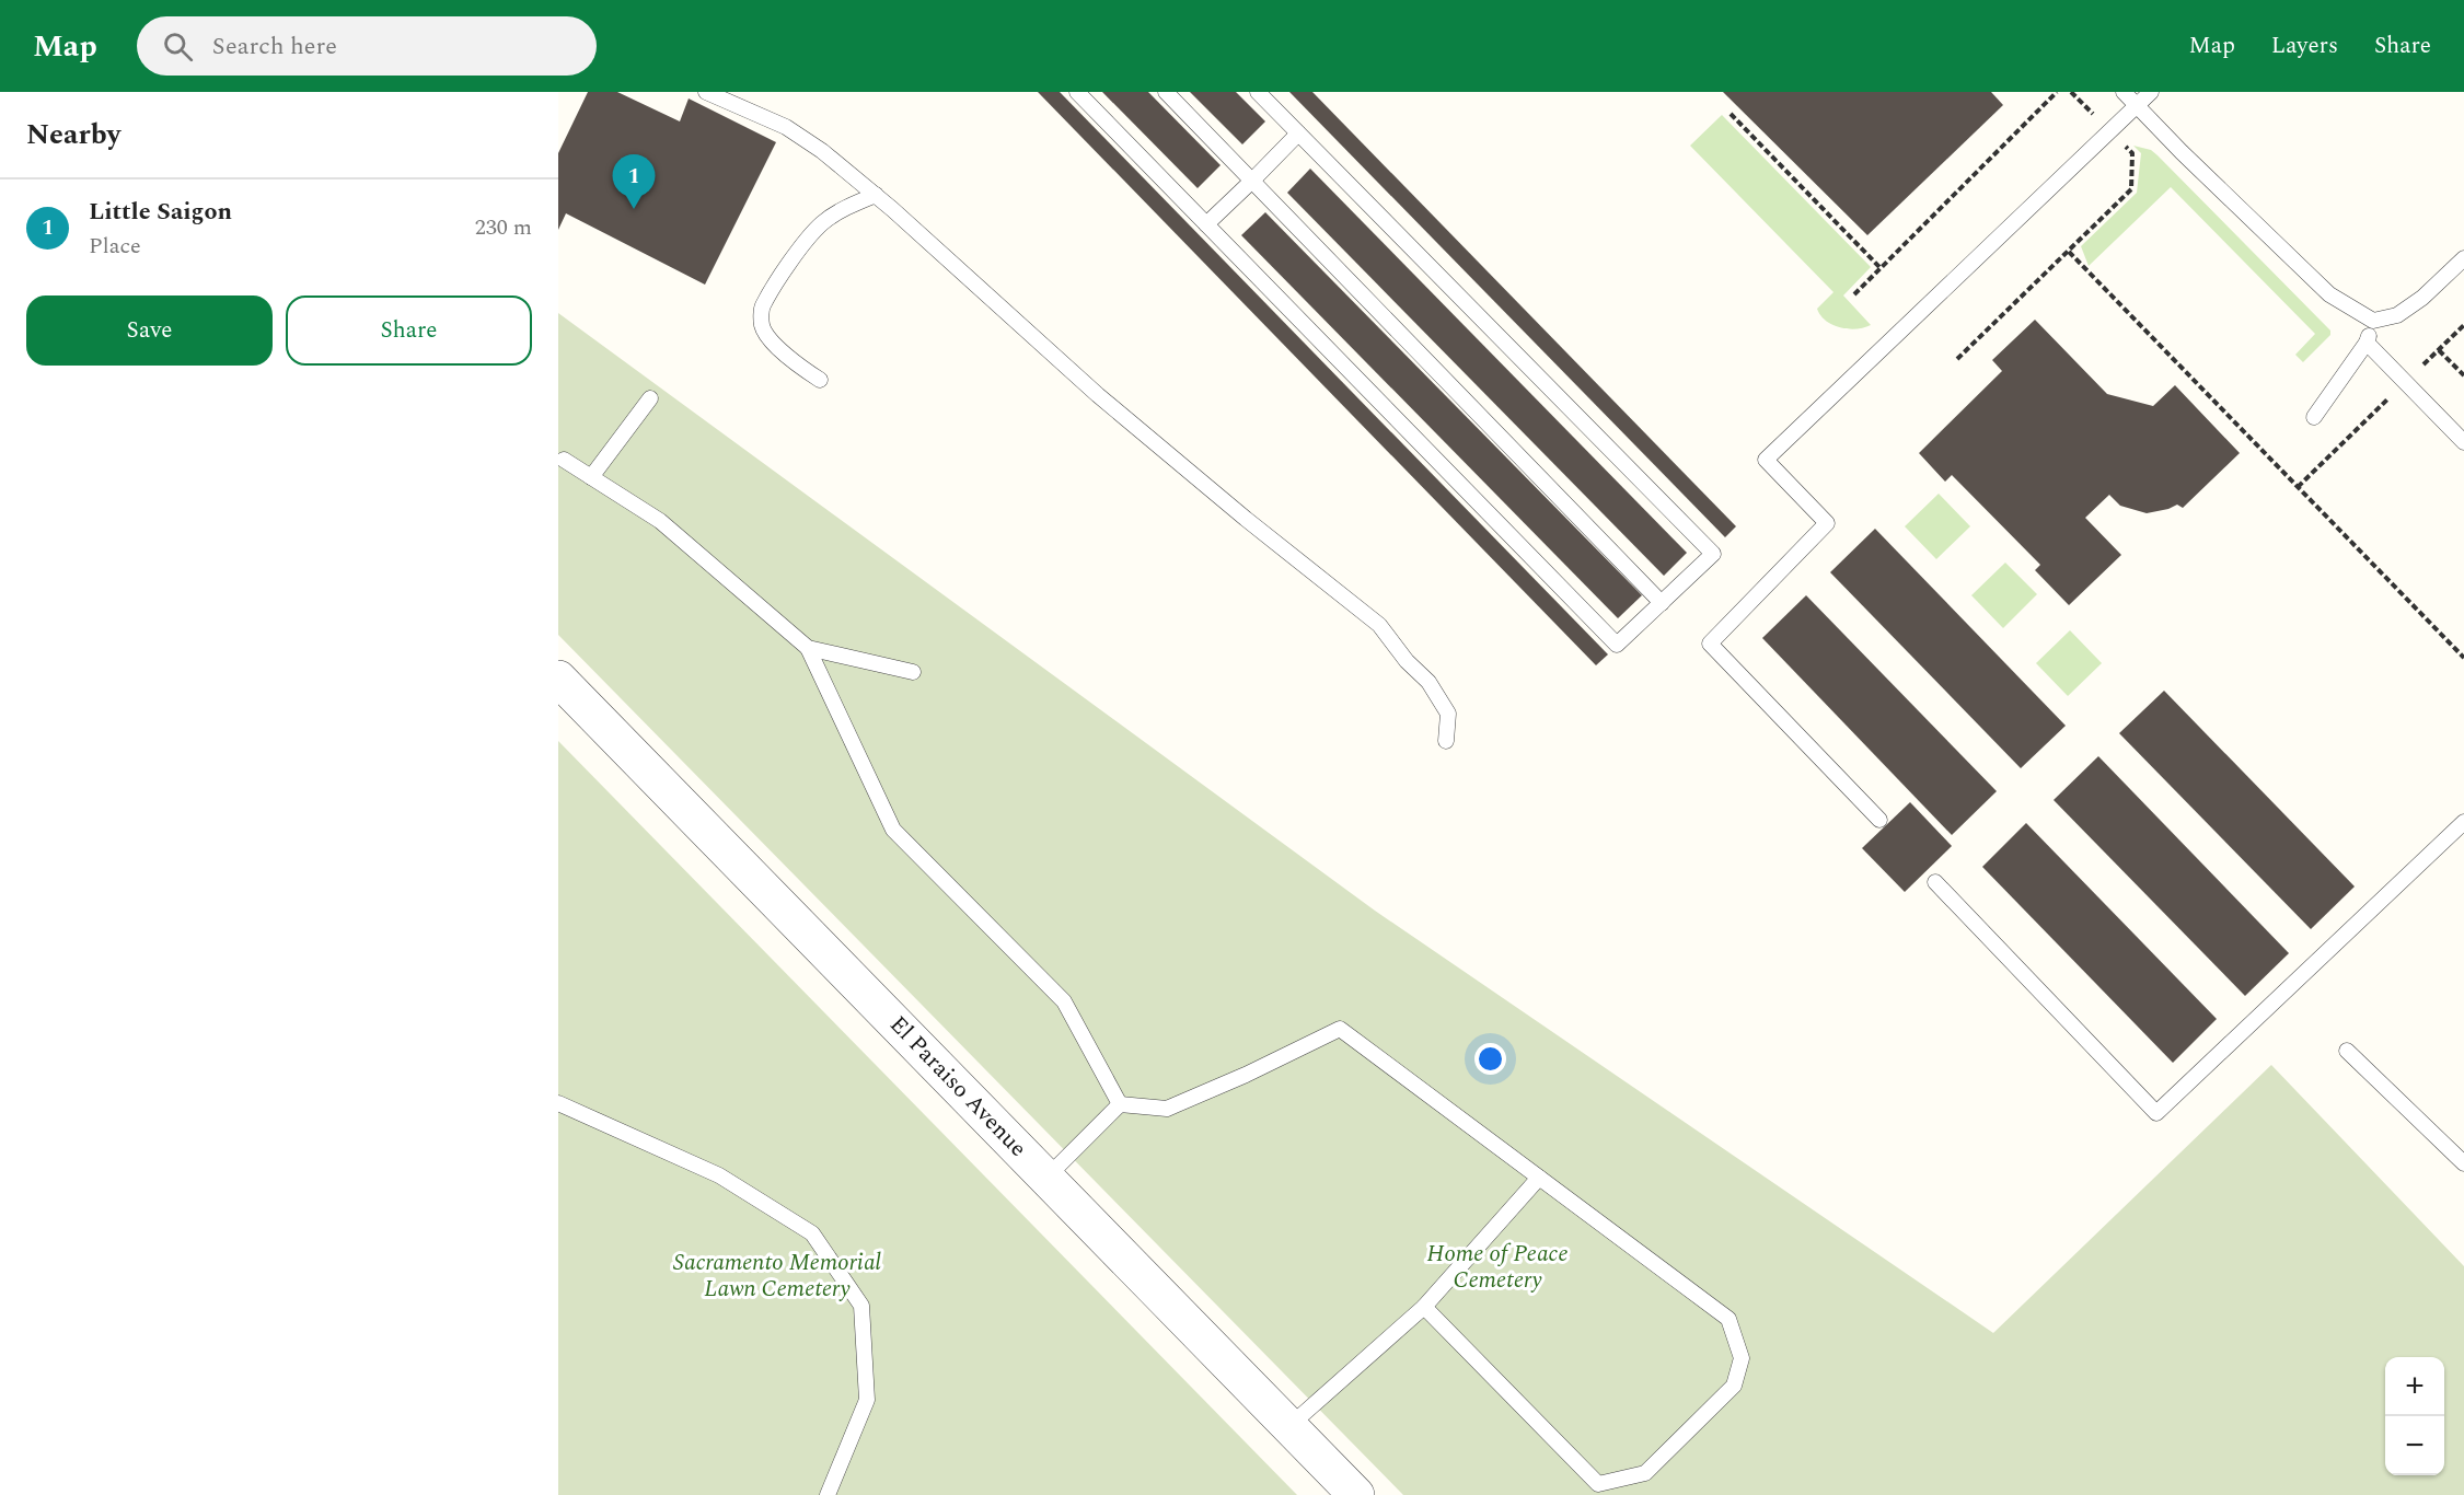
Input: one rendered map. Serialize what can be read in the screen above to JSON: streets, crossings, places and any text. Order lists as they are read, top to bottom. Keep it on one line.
{"streets":{"street":["El Paraiso Avenue"]},"parks":["Home of Peace Cemetery","Sacramento Memorial Lawn Cemetery"],"page":{"header":"Map","search":"Search here","nav":["Map","Layers","Share"],"heading":"Nearby","pins":"1","list":[{"mark":"1","name":"Little Saigon","note":"Place","value":"230 m"}],"buttons":["Save","Share"],"map_buttons":["+","−"]}}
